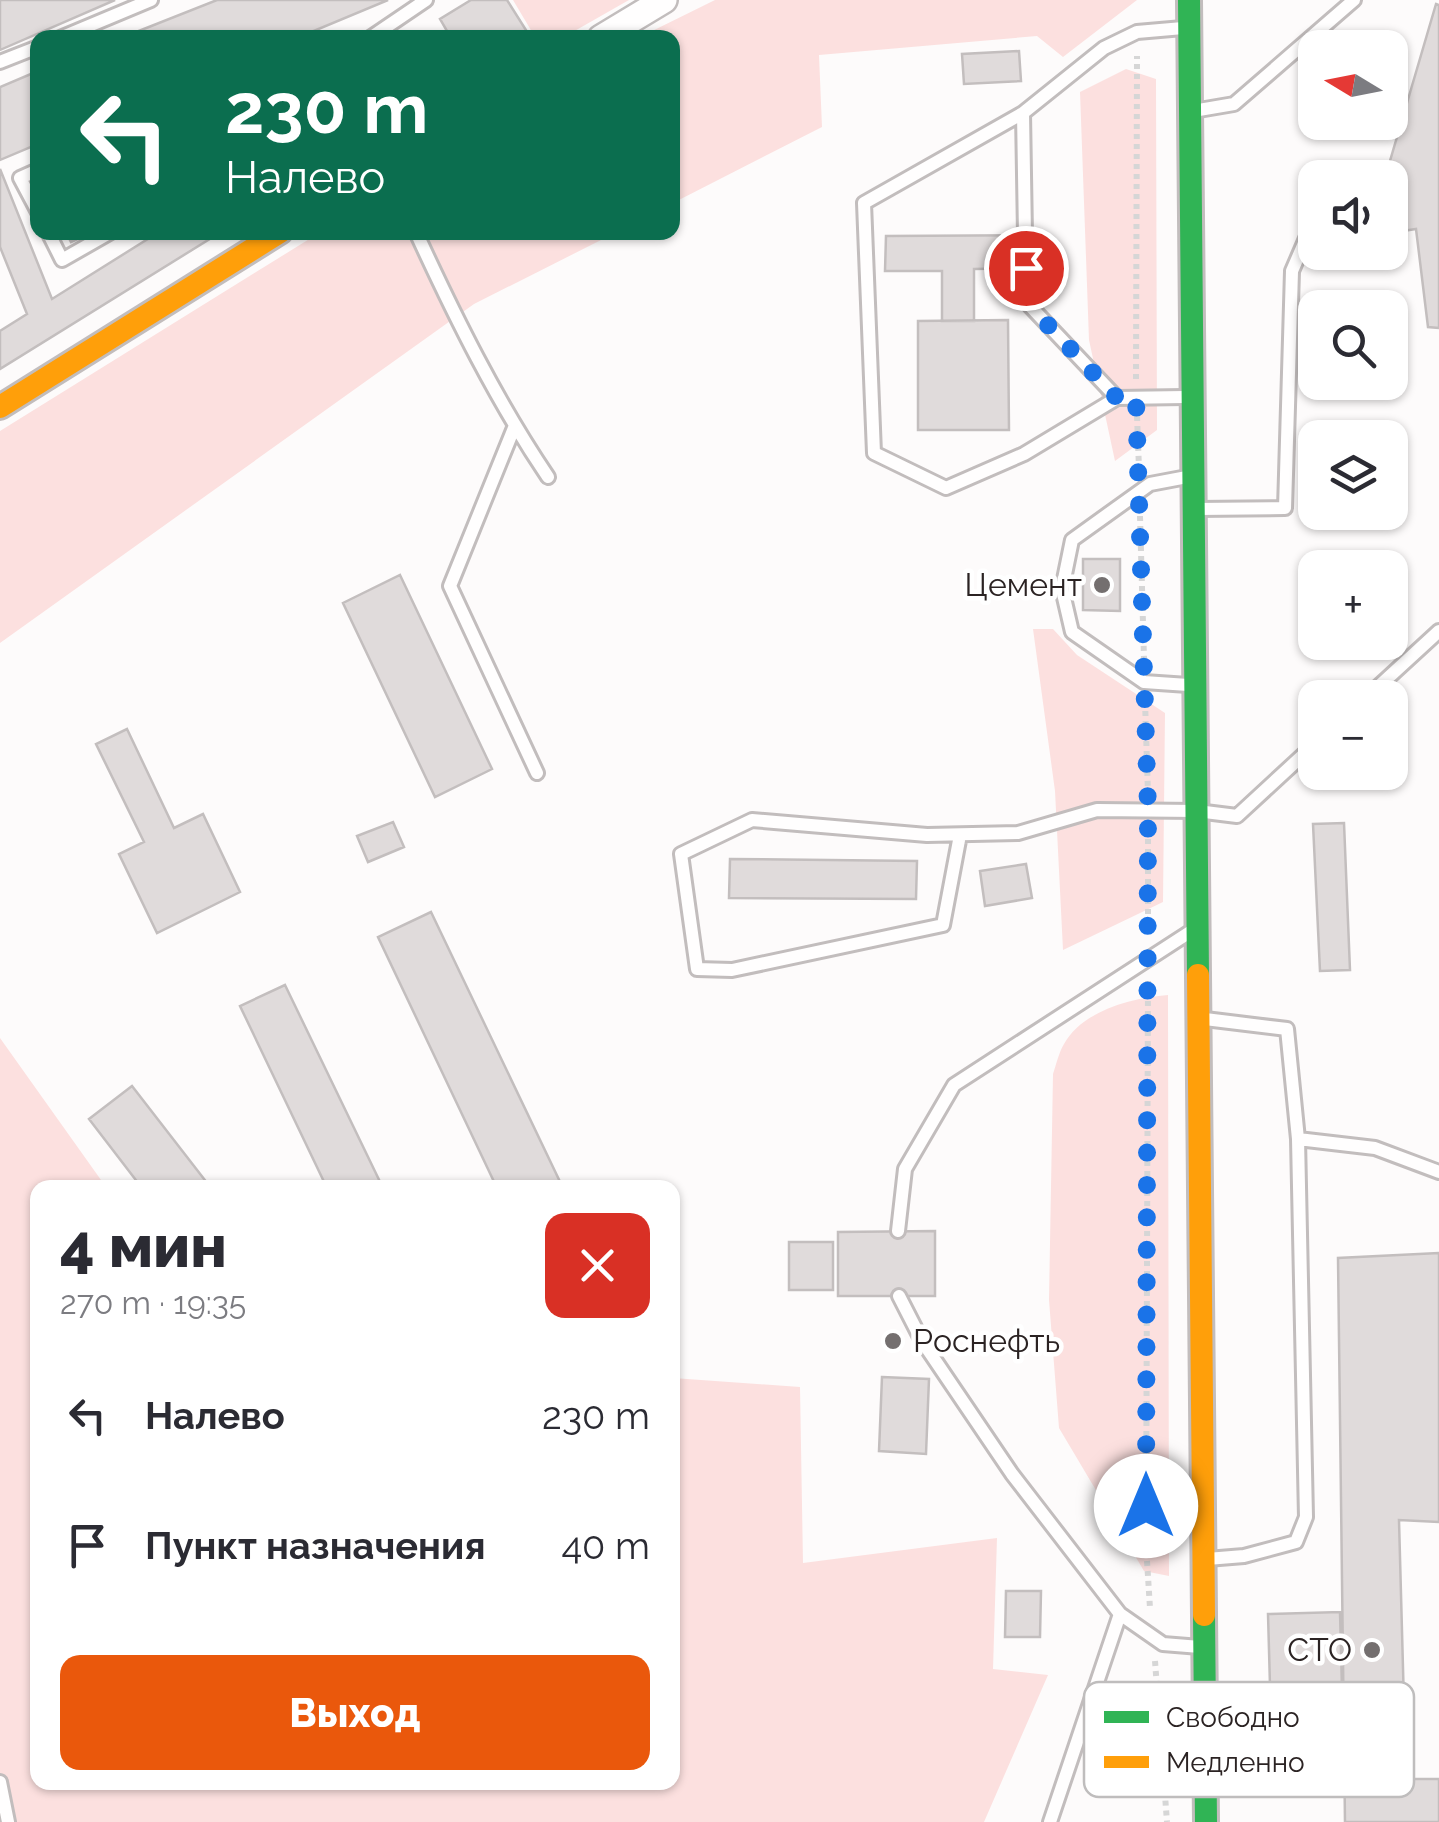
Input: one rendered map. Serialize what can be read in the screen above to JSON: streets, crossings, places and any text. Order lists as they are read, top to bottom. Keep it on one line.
{"places":["Цемент","Роснефть","СТО"],"legend":["Свободно","Медленно"],"north":"left","page":{"map_buttons":["+","−"],"turn":["230 m","Налево"],"heading":["4 мин","270 m · 19:35"],"list":[{"name":"Налево","value":"230 m"},{"name":"Пункт назначения","value":"40 m"}],"buttons":"Выход"}}
